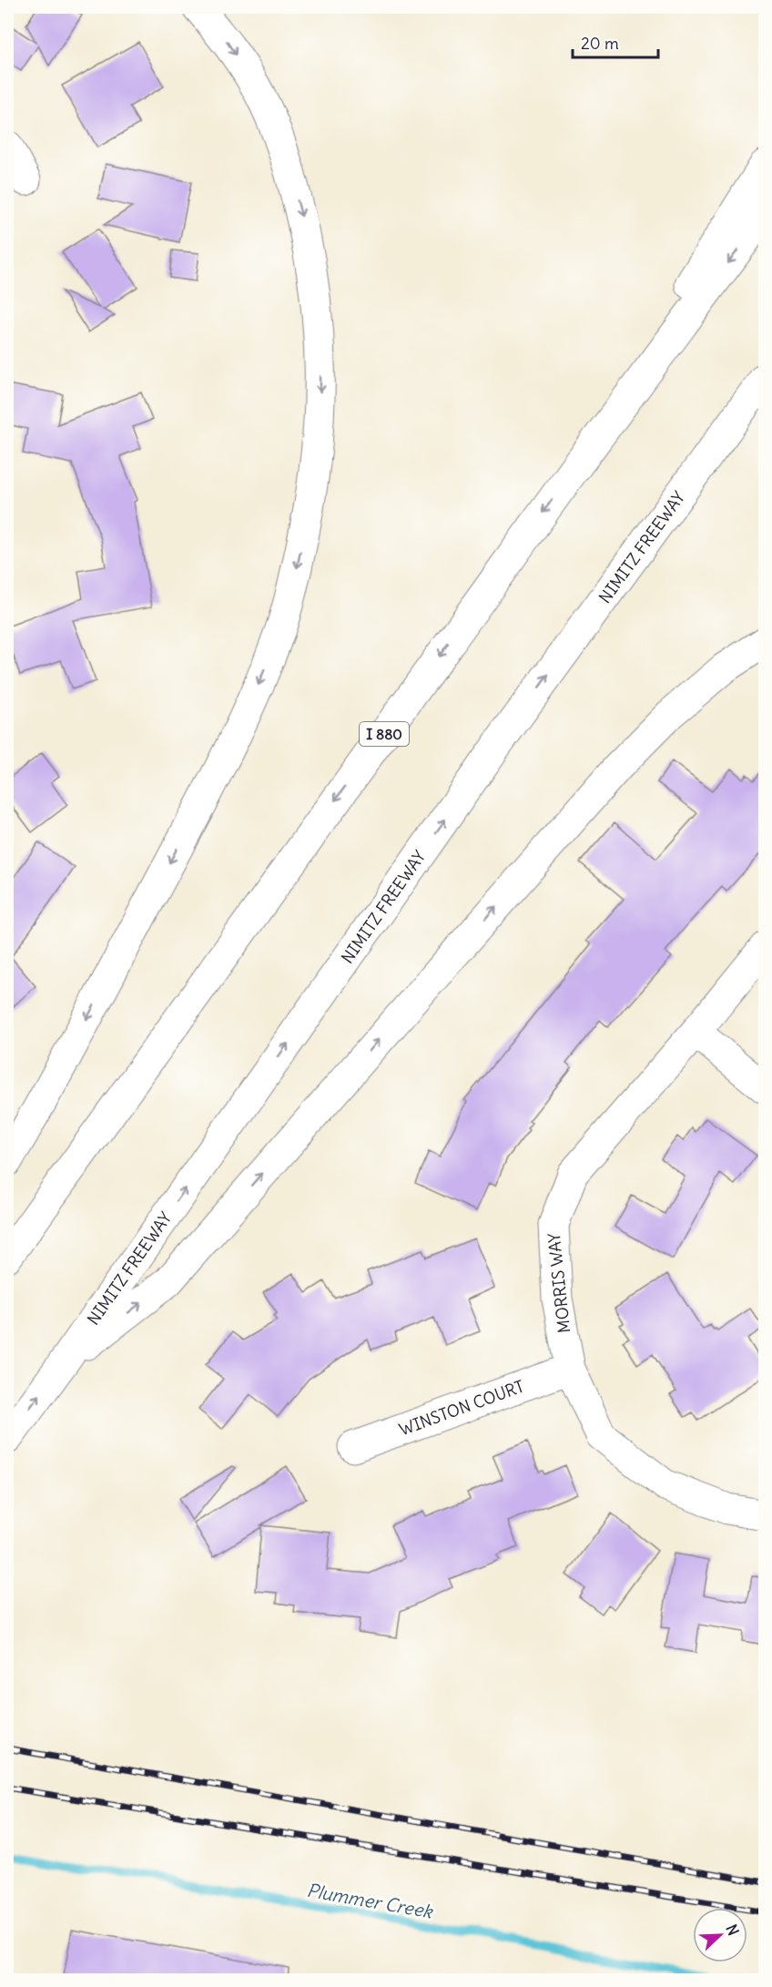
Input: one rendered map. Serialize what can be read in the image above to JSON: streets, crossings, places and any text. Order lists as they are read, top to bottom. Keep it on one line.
{"streets":{"main road":["NIMITZ FREEWAY","I 880","MORRIS WAY","WINSTON COURT"]},"crossings":[["MORRIS WAY","WINSTON COURT"]],"water":["Plummer Creek"],"scale_bar":"20 m","north":"top right"}
